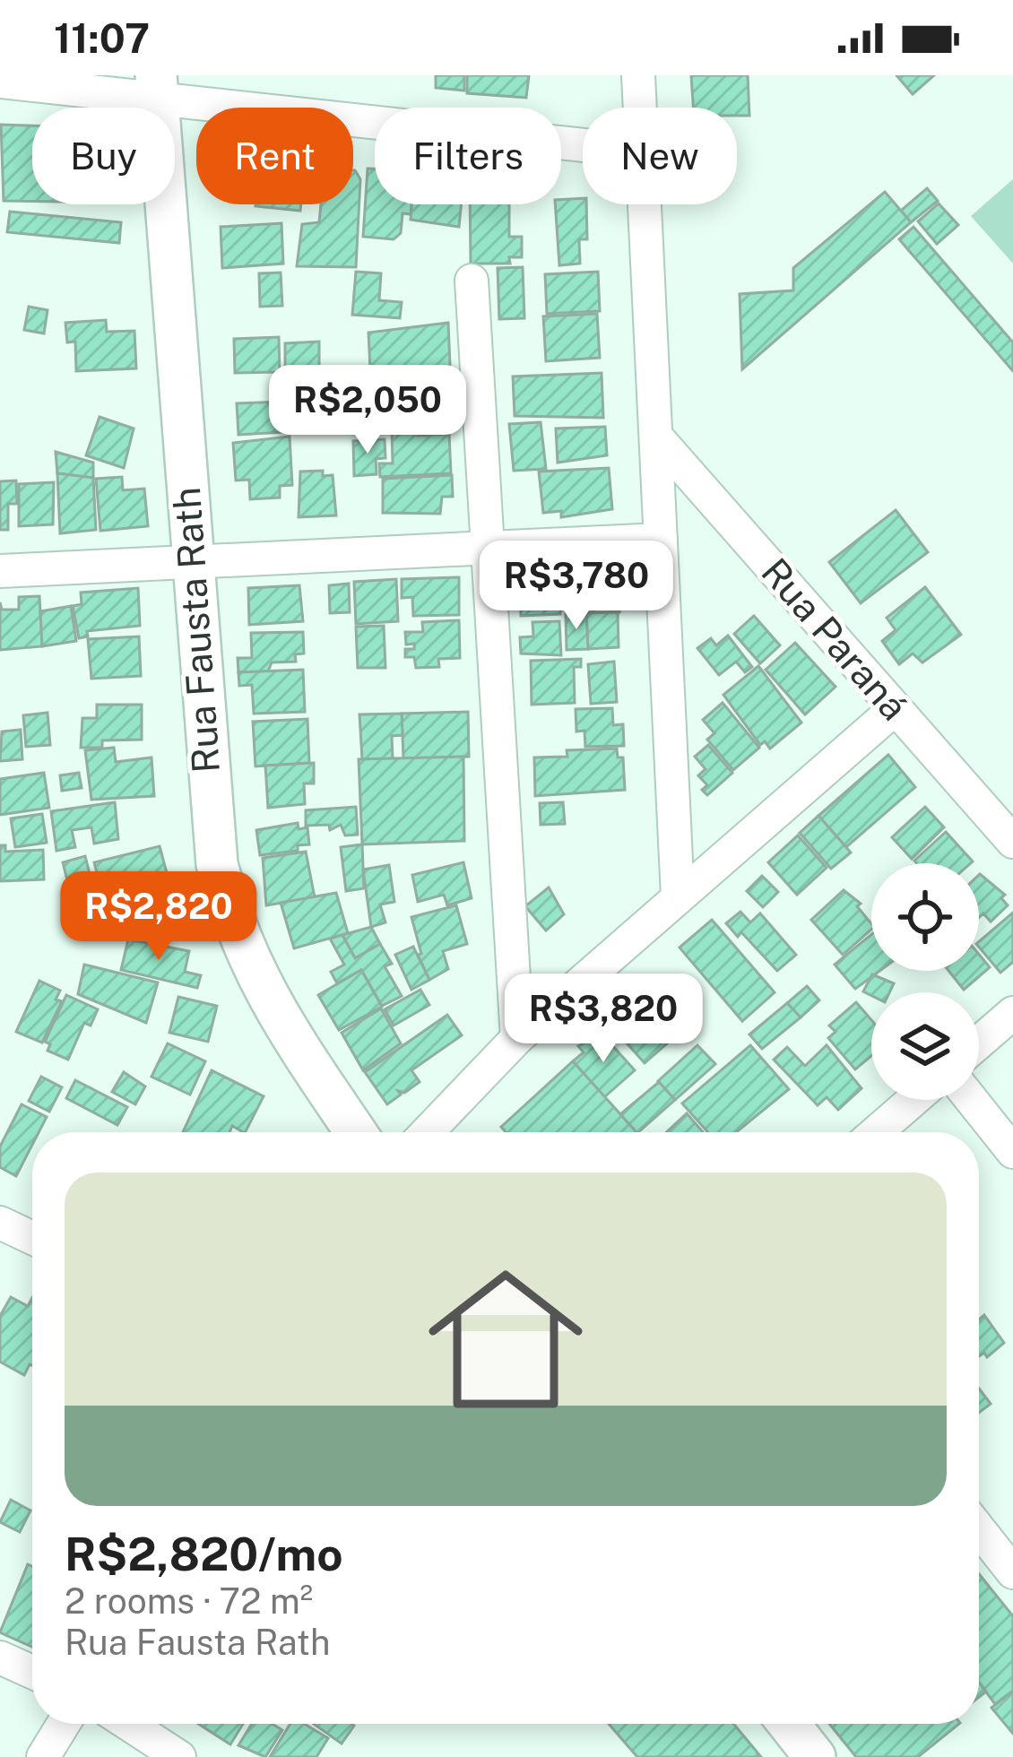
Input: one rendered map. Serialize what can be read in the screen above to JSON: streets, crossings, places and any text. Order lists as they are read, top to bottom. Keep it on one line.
{"streets":{"street":["Rua Fausta Rath","Rua Paraná"]},"page":{"status":"11:07","chip":["Buy","Rent","Filters","New"],"price":["R$2,050","R$3,780","R$2,820","R$3,820"],"list":[{"name":"R$2,820/mo","note":"2 rooms · 72 m² · Rua Fausta Rath"}]}}
